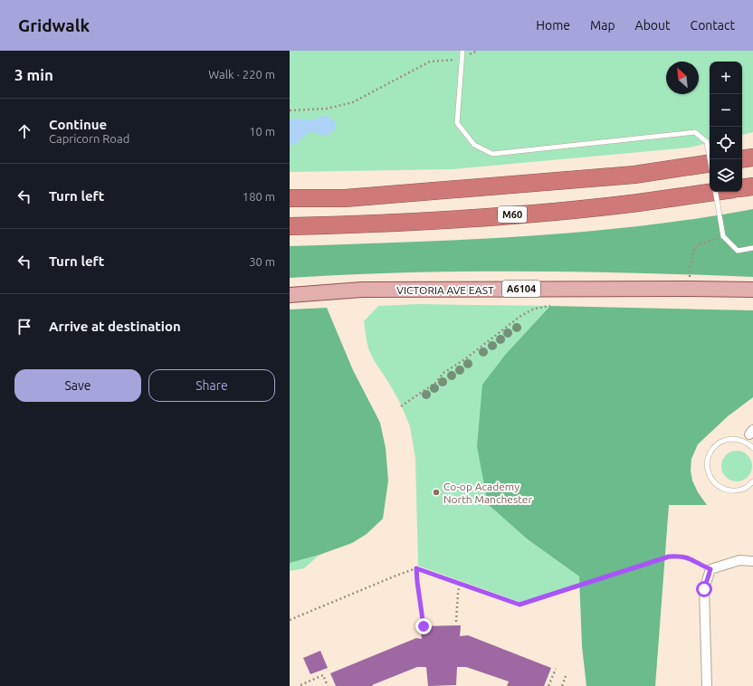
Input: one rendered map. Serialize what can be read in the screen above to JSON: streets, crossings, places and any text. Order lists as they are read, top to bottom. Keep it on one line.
{"streets":{"highway":["M60"],"main road":["A6104","VICTORIA AVE EAST"]},"places":["Co-op Academy North Manchester"],"north":"top left","page":{"header":"Gridwalk","nav":["Home","Map","About","Contact"],"heading":["3 min","Walk · 220 m"],"map_buttons":["+","−"],"list":[["Continue","Capricorn Road","10 m"],["Turn left","180 m"],["Turn left","30 m"],"Arrive at destination"],"buttons":["Save","Share"]}}
